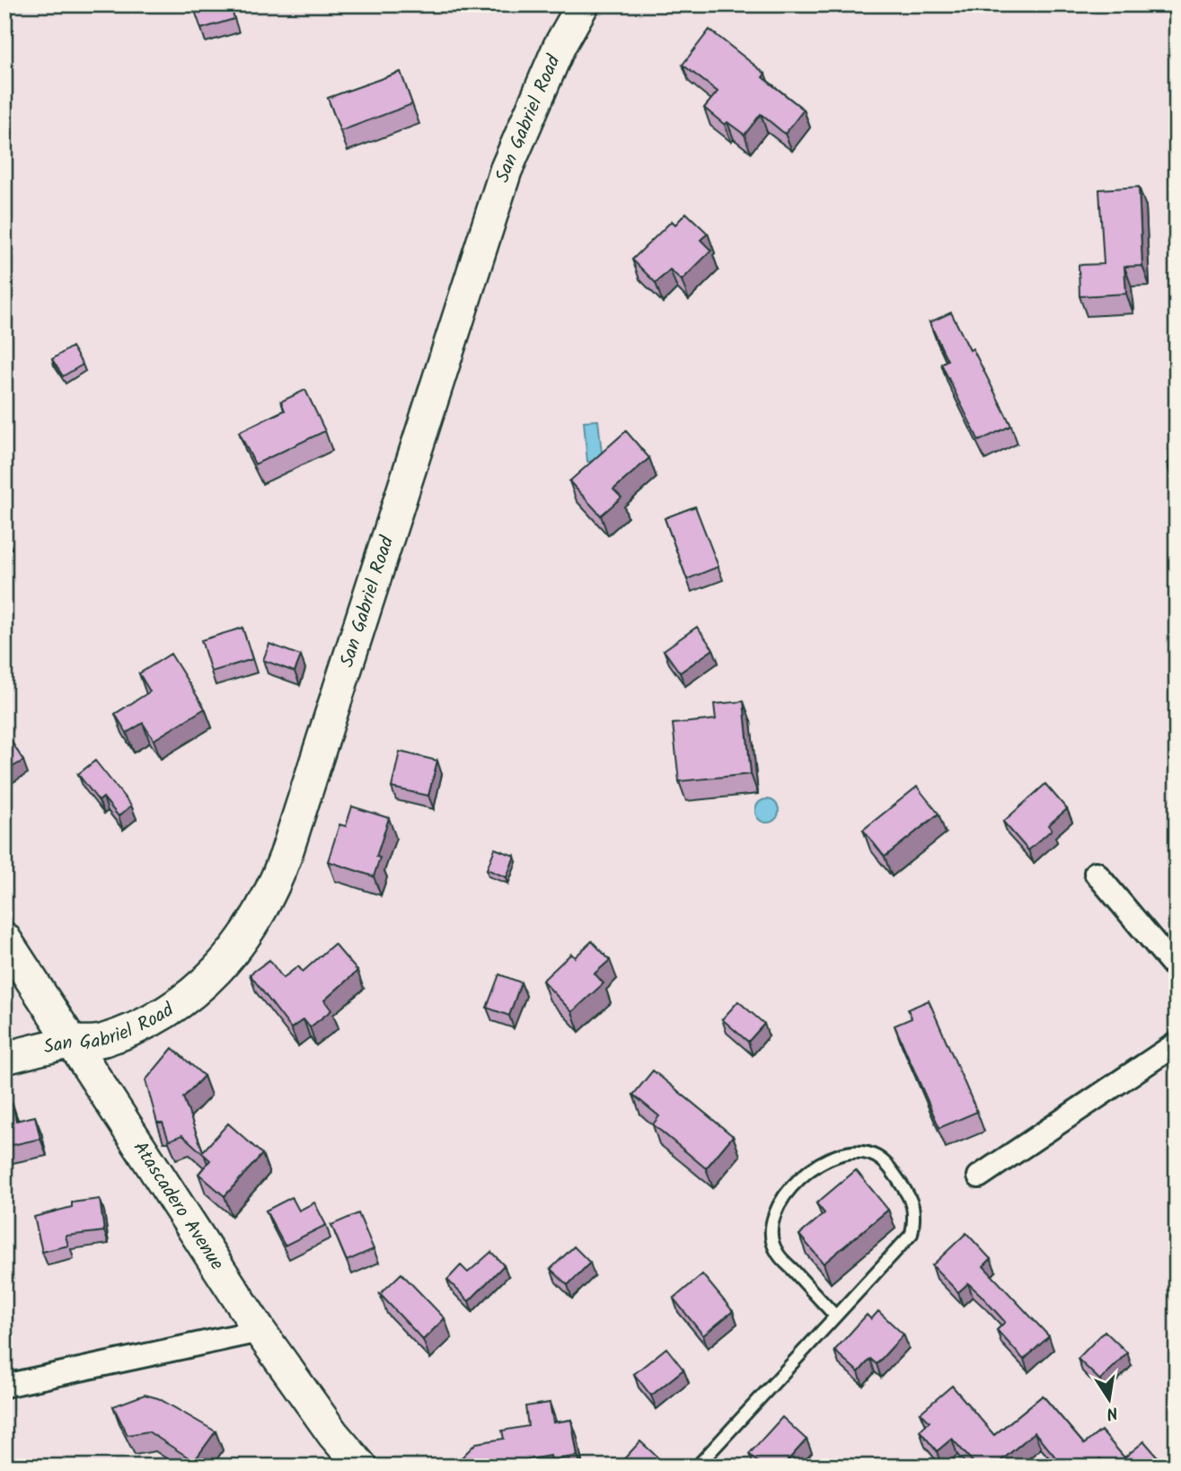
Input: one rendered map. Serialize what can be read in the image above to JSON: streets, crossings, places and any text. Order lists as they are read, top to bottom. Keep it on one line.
{"streets":{"street":["San Gabriel Road","Atascadero Avenue"]},"crossings":[["San Gabriel Road","Atascadero Avenue"]],"north":"bottom"}
